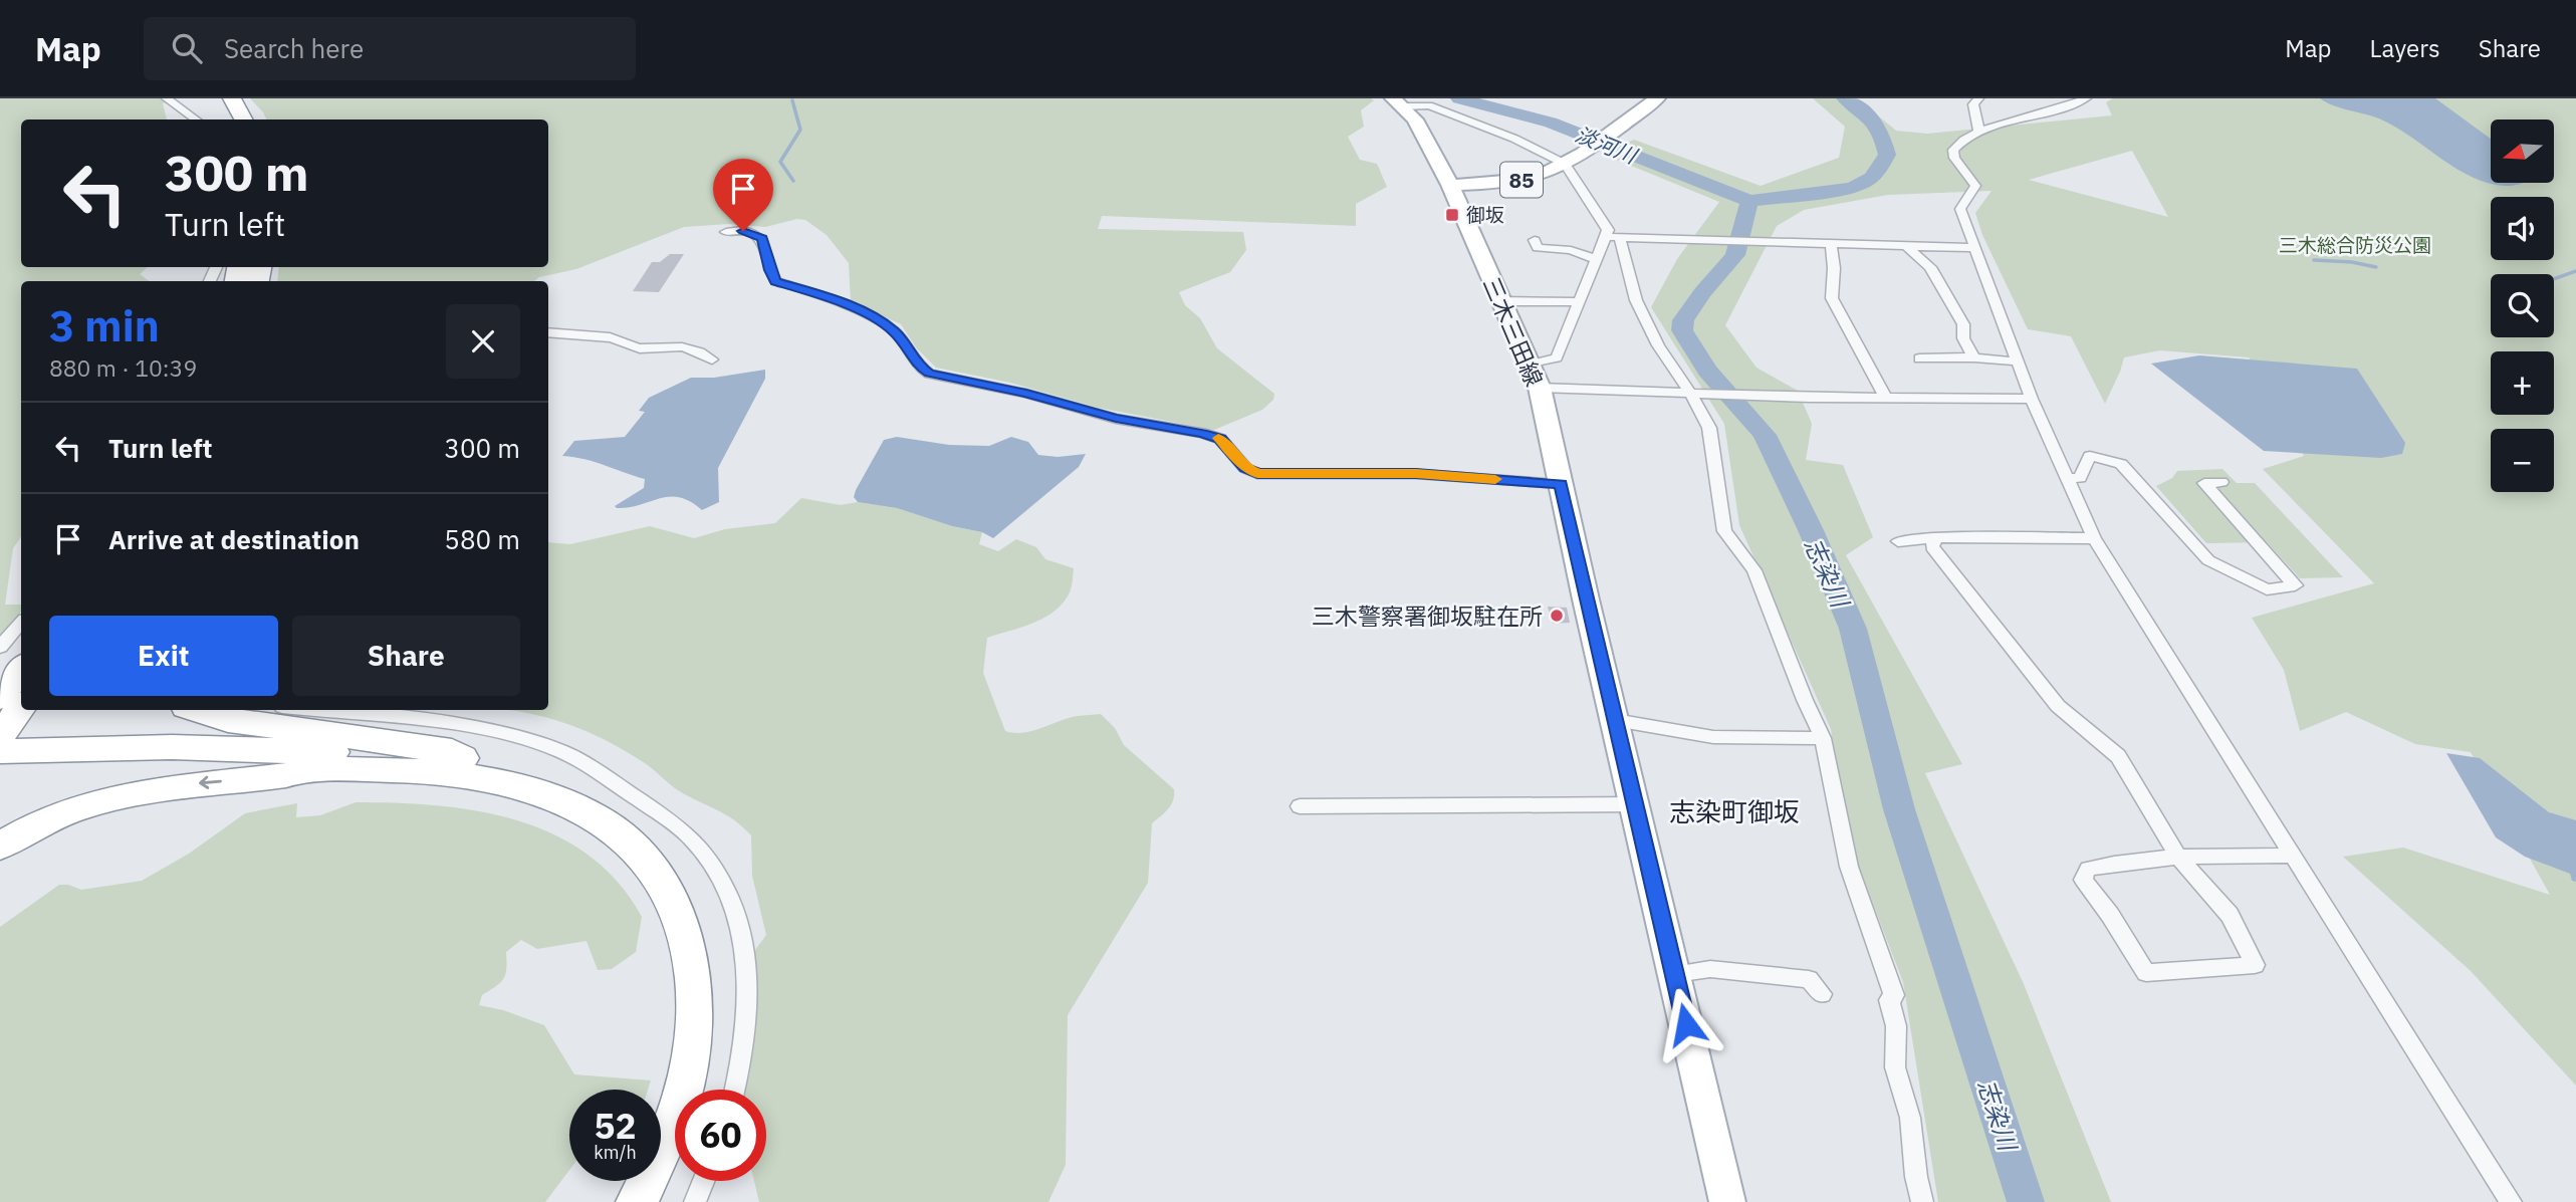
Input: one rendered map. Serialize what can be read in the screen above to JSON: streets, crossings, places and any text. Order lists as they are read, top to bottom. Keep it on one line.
{"streets":{"main road":["85","三木三田線"]},"crossings":[["85","三木三田線"]],"districts":["志染町御坂"],"water":["淡河川","志染川"],"parks":["三木総合防災公園"],"places":{"transit":["御坂"],"other":["三木警察署御坂駐在所"]},"north":"left","page":{"header":"Map","search":"Search here","nav":["Map","Layers","Share"],"map_buttons":["+","−"],"turn":["300 m","Turn left"],"heading":["3 min","880 m · 10:39"],"list":[{"name":"Turn left","value":"300 m"},{"name":"Arrive at destination","value":"580 m"}],"buttons":["Exit","Share"],"speed":"52 km/h","limit":"60"}}
